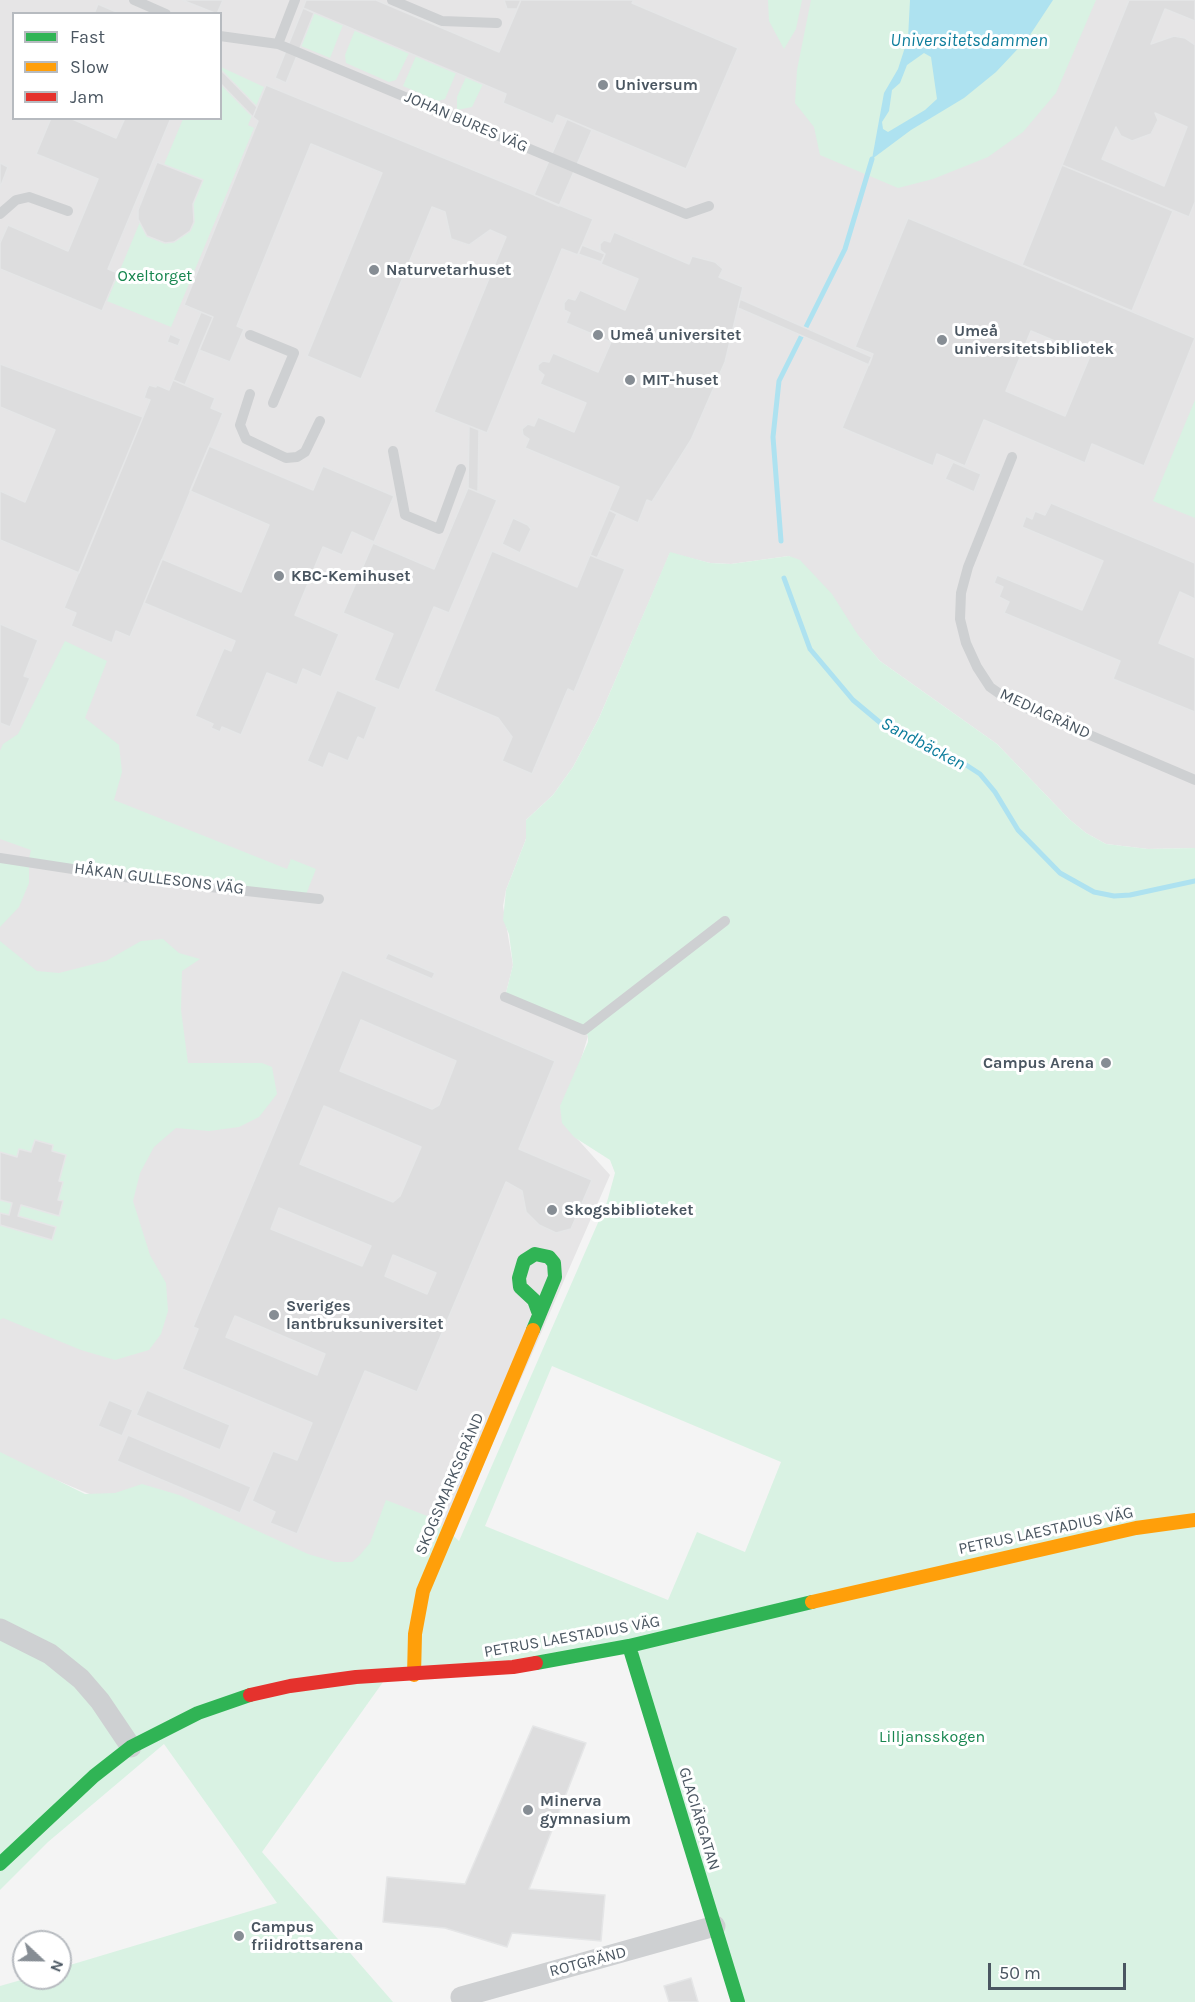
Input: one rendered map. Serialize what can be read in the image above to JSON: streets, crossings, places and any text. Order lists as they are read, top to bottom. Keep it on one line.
{"streets":{"street":["SKOGSMARKSGRÄND","PETRUS LAESTADIUS VÄG","GLACIÄRGATAN","ROTGRÄND"],"lane":["JOHAN BURES VÄG","MEDIAGRÄND","HÅKAN GULLESONS VÄG"]},"crossings":[["SKOGSMARKSGRÄND","PETRUS LAESTADIUS VÄG"],["PETRUS LAESTADIUS VÄG","GLACIÄRGATAN"],["GLACIÄRGATAN","ROTGRÄND"]],"water":["Universitetsdammen","Sandbäcken"],"parks":["Oxeltorget","Lilljansskogen"],"places":["Universum","Naturvetarhuset","Umeå universitet","Umeå universitetsbibliotek","MIT-huset","KBC-Kemihuset","Campus Arena","Skogsbiblioteket","Sveriges lantbruksuniversitet","Minerva gymnasium","Campus friidrottsarena"],"legend":["Fast","Slow","Jam"],"scale_bar":"50 m","north":"right"}
